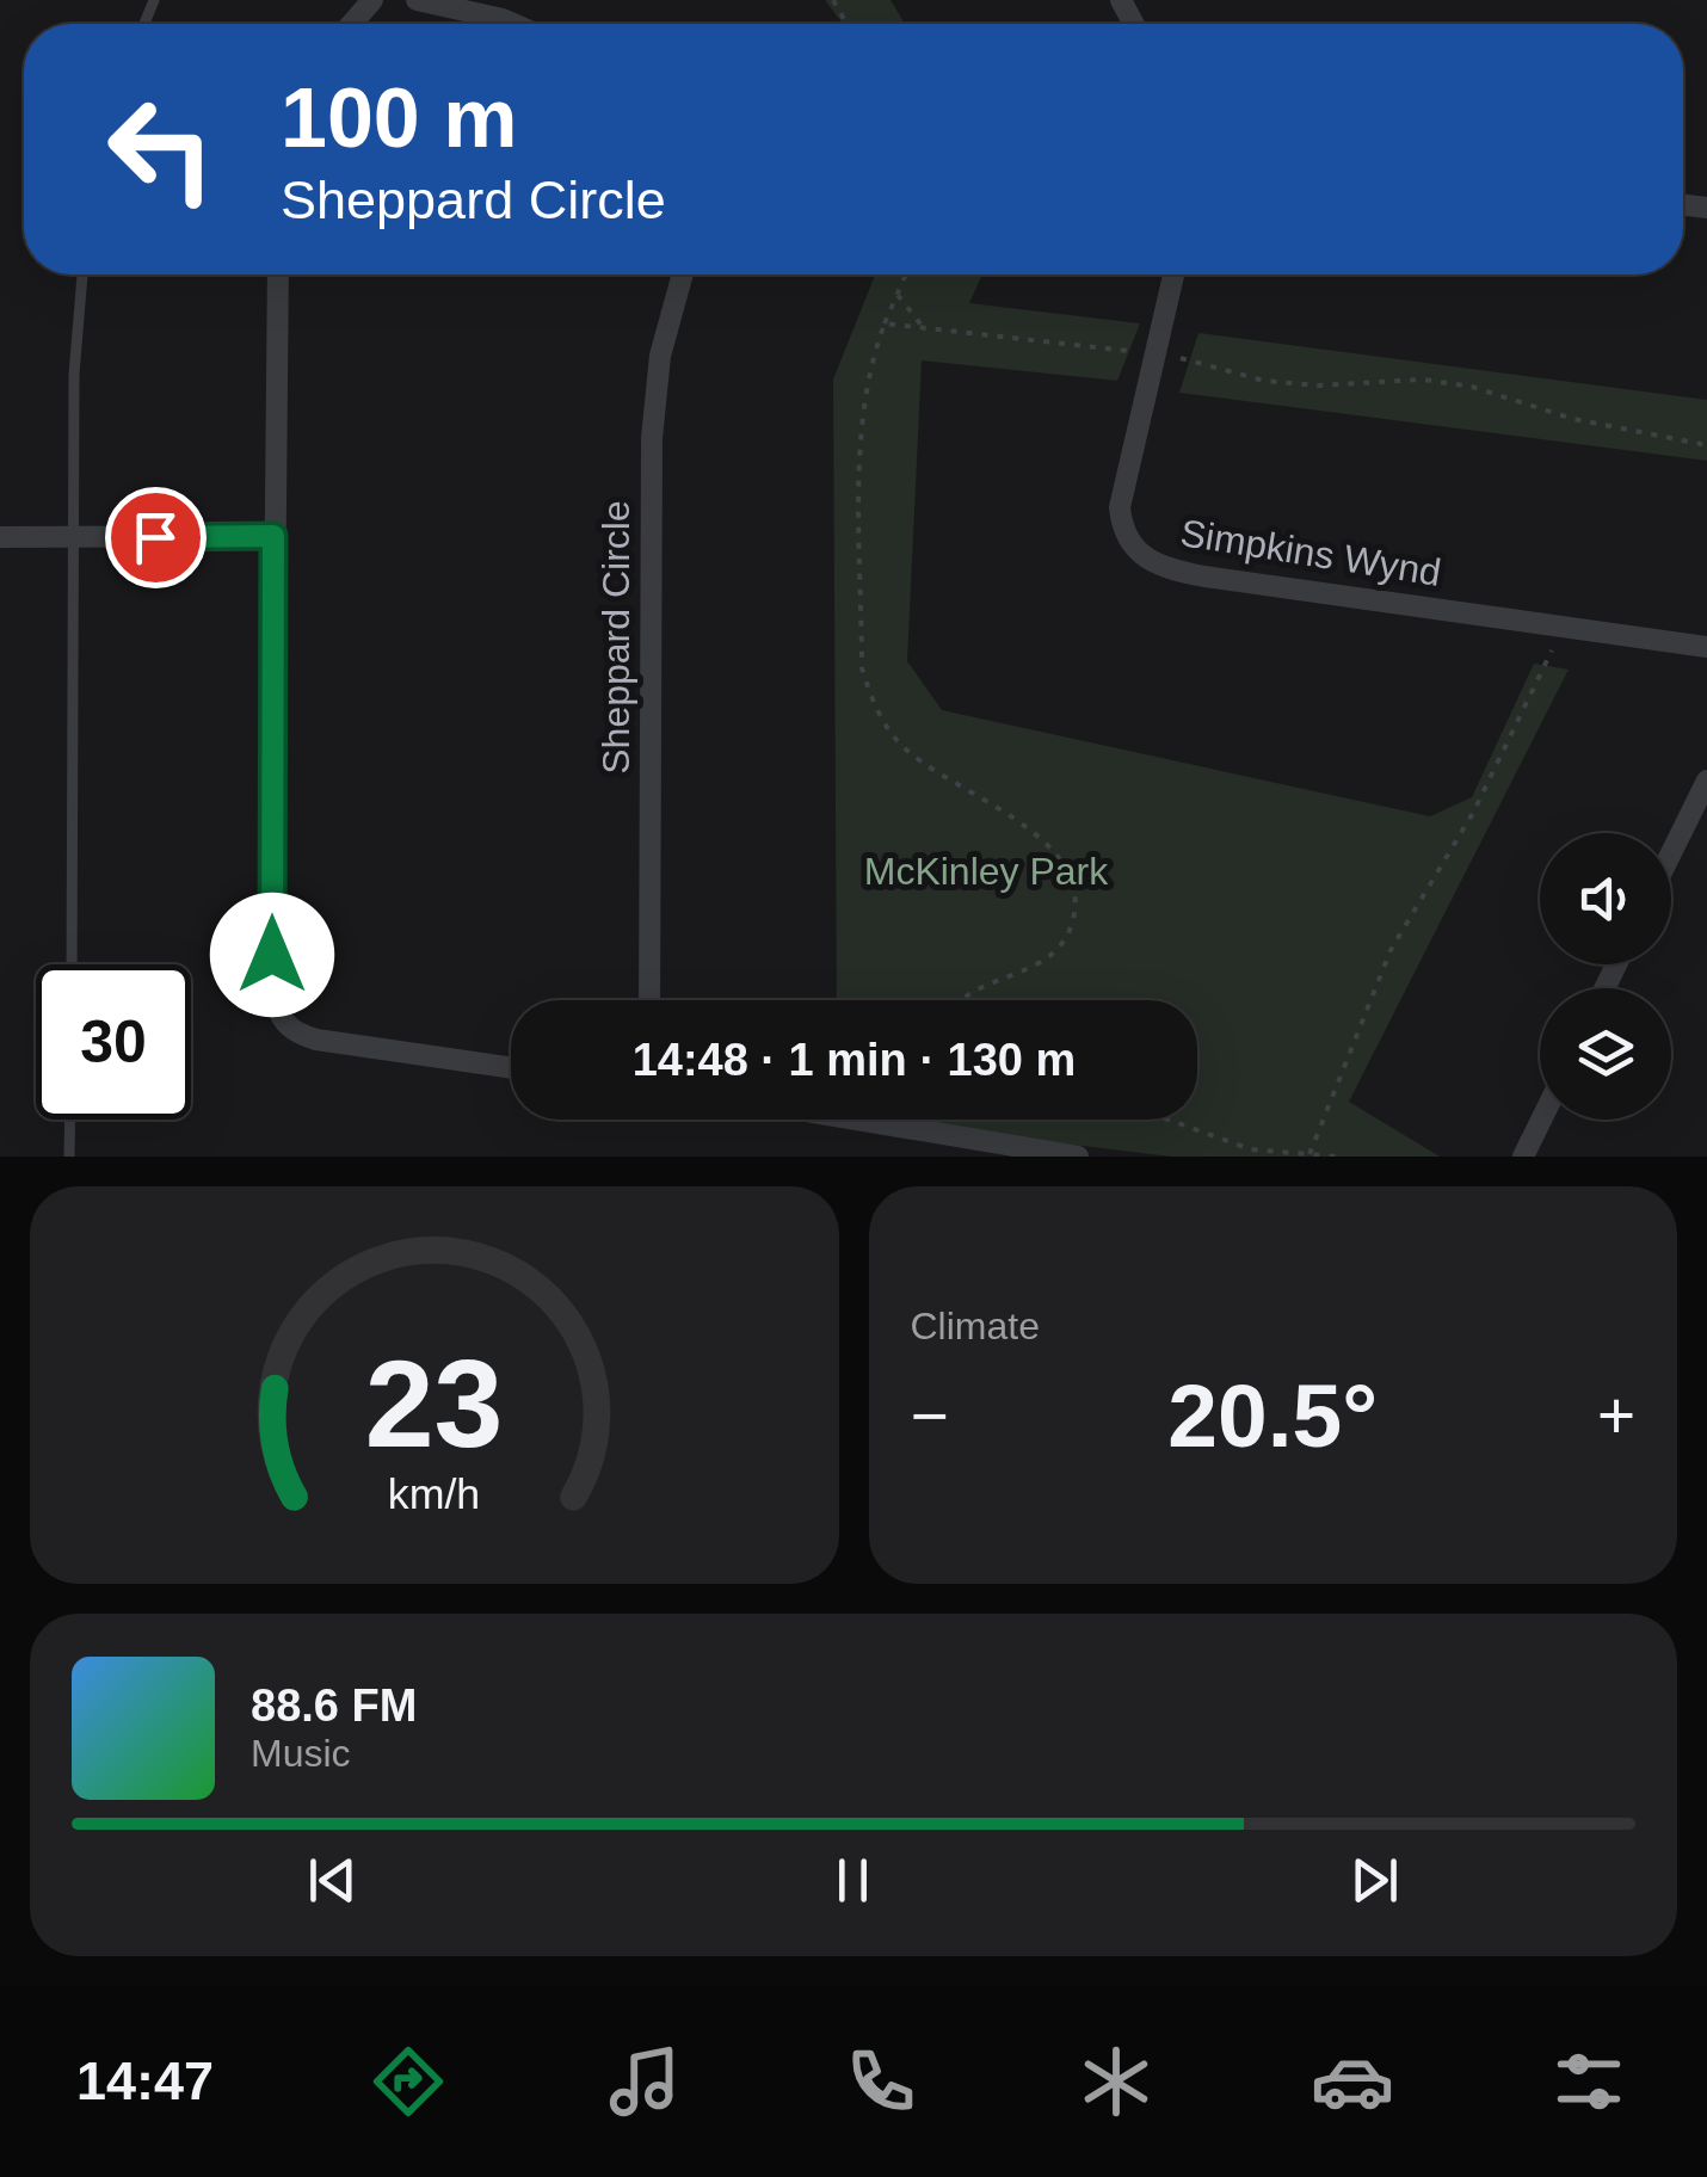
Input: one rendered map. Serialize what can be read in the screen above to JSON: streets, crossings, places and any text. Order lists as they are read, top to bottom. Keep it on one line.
{"streets":{"street":["Simpkins Wynd","Sheppard Circle"]},"parks":["McKinley Park"],"page":{"turn":["100 m","Sheppard Circle"],"limit":"30","trip":"14:48 · 1 min · 130 m","tile":"Climate","heat":["−","20.5°","+"],"song":["88.6 FM","Music"],"tabs":"14:47","gauge":["23","km/h"]}}
